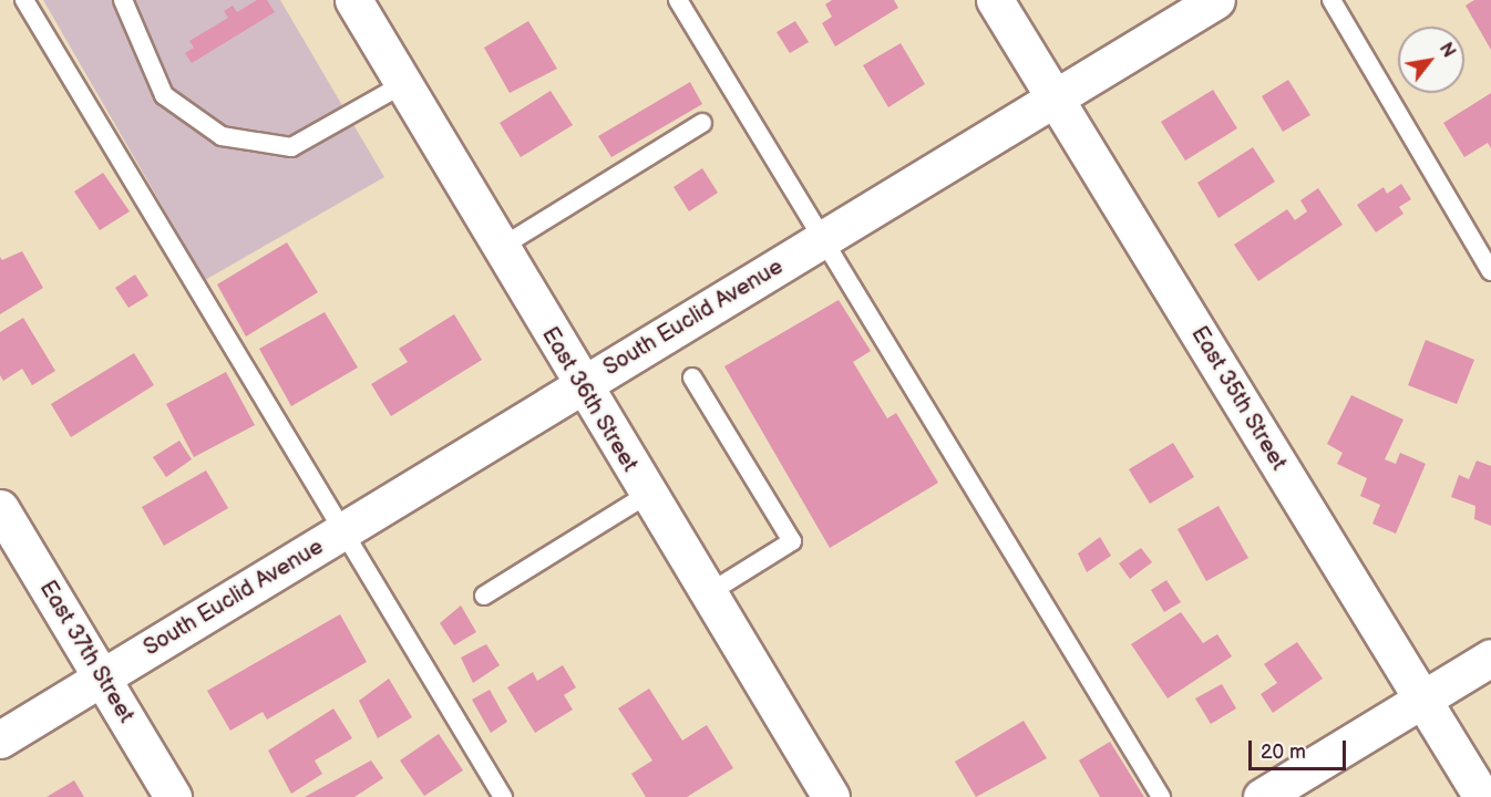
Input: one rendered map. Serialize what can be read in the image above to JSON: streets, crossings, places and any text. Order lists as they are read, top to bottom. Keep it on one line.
{"streets":{"street":["South Euclid Avenue","East 35th Street","East 36th Street","East 37th Street"]},"crossings":[["South Euclid Avenue","East 35th Street"],["South Euclid Avenue","East 36th Street"],["South Euclid Avenue","East 37th Street"]],"scale_bar":"20 m","north":"top right"}
